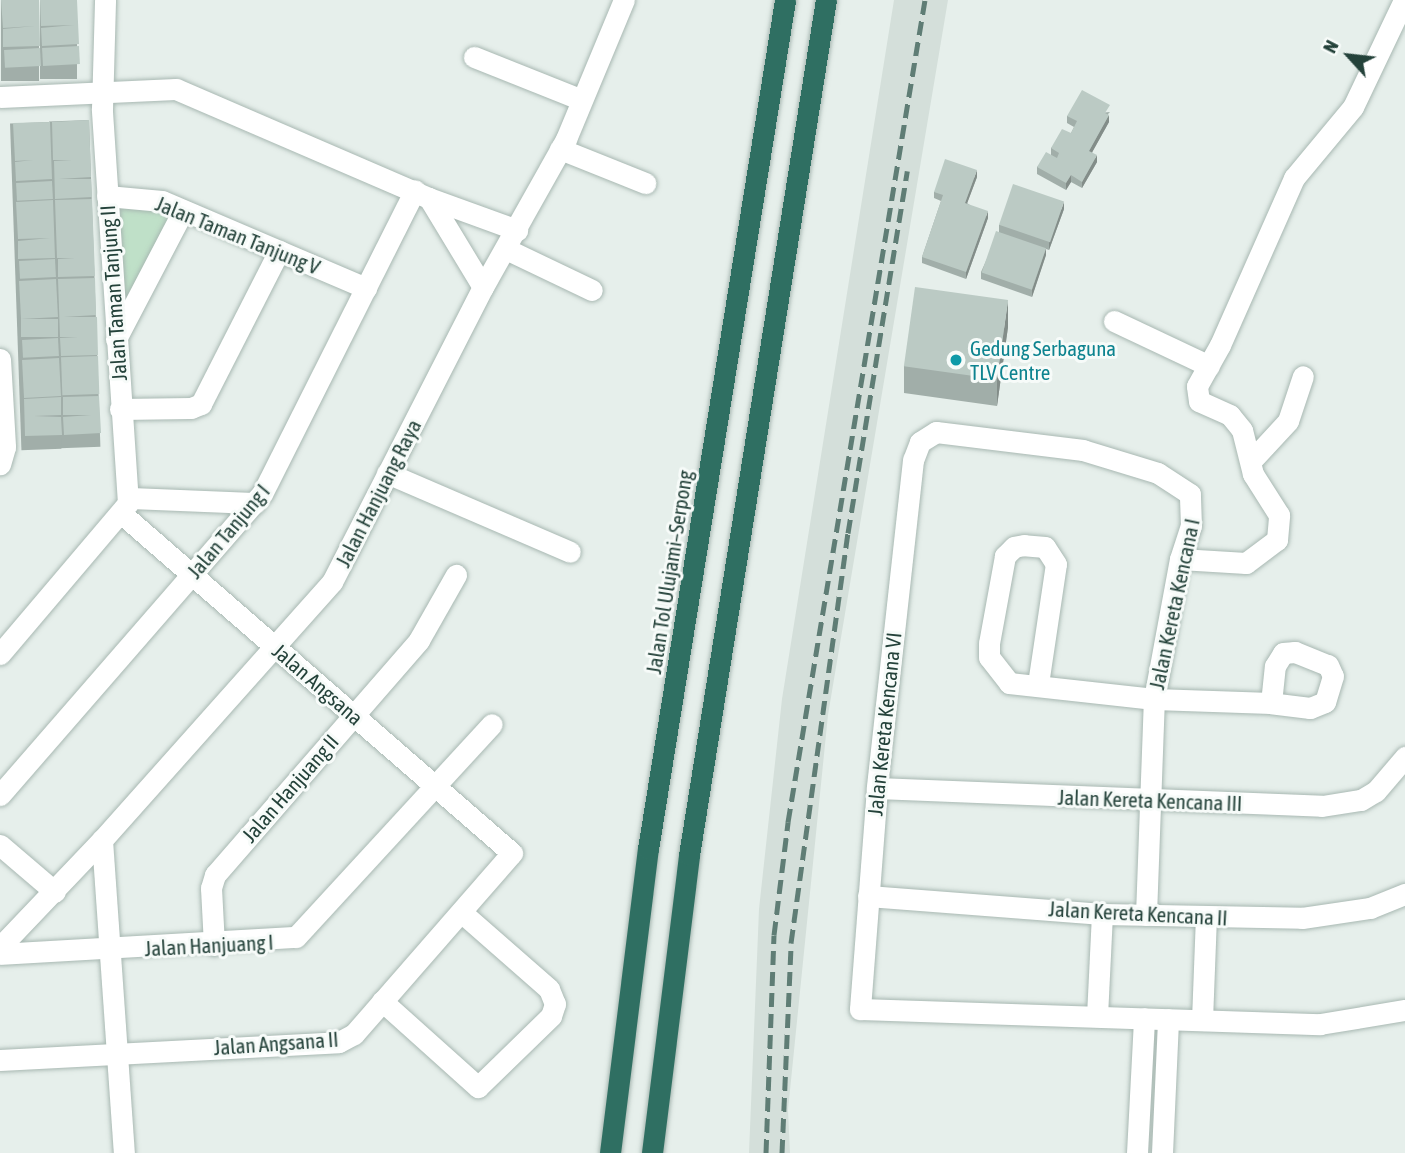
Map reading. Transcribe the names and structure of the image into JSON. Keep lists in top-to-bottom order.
{
  "streets": {
    "highway": ["Jalan Tol Ulujami–Serpong"],
    "street": [
      "Jalan Taman Tanjung V",
      "Jalan Taman Tanjung II",
      "Jalan Hanjuang Raya",
      "Jalan Tanjung I",
      "Jalan Kereta Kencana I",
      "Jalan Angsana",
      "Jalan Kereta Kencana VI",
      "Jalan Hanjuang II",
      "Jalan Kereta Kencana III",
      "Jalan Kereta Kencana II",
      "Jalan Hanjuang I",
      "Jalan Angsana II"
    ]
  },
  "crossings": [
    ["Jalan Taman Tanjung V", "Jalan Taman Tanjung II"],
    ["Jalan Taman Tanjung V", "Jalan Tanjung I"],
    ["Jalan Taman Tanjung II", "Jalan Angsana"],
    ["Jalan Hanjuang Raya", "Jalan Angsana"],
    ["Jalan Tanjung I", "Jalan Angsana"],
    ["Jalan Kereta Kencana I", "Jalan Kereta Kencana VI"],
    ["Jalan Kereta Kencana I", "Jalan Kereta Kencana III"],
    ["Jalan Kereta Kencana I", "Jalan Kereta Kencana II"],
    ["Jalan Angsana", "Jalan Hanjuang II"],
    ["Jalan Angsana", "Jalan Hanjuang I"],
    ["Jalan Angsana", "Jalan Angsana II"],
    ["Jalan Kereta Kencana VI", "Jalan Kereta Kencana III"],
    ["Jalan Kereta Kencana VI", "Jalan Kereta Kencana II"],
    ["Jalan Hanjuang II", "Jalan Hanjuang I"]
  ],
  "places": ["Gedung Serbaguna TLV Centre"],
  "north": "top left"
}
